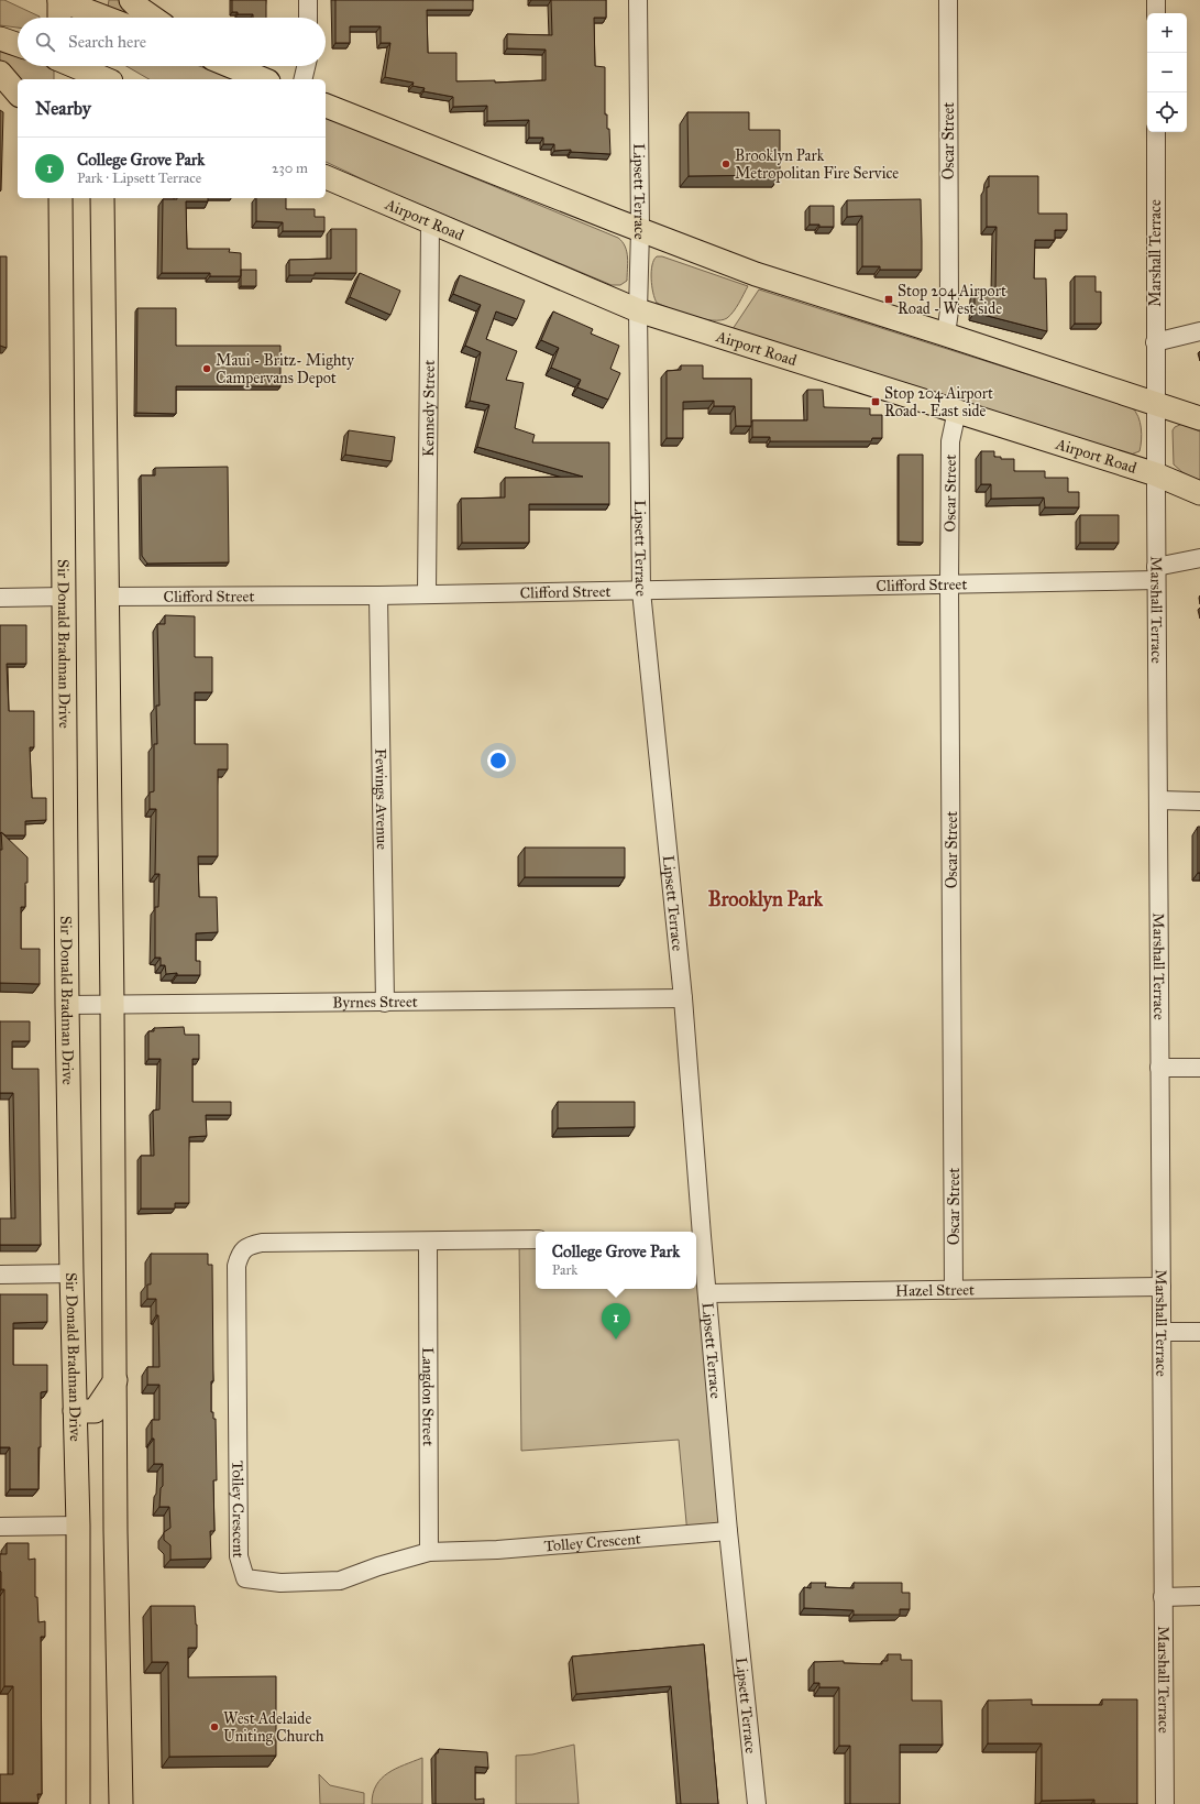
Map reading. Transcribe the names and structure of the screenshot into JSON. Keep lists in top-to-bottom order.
{
  "streets": {
    "main road": ["Airport Road", "Sir Donald Bradman Drive"],
    "street": [
      "Oscar Street",
      "Lipsett Terrace",
      "Marshall Terrace",
      "Kennedy Street",
      "Clifford Street",
      "Fewings Avenue",
      "Byrnes Street",
      "Hazel Street",
      "Langdon Street",
      "Tolley Crescent"
    ]
  },
  "crossings": [
    ["Oscar Street", "Airport Road"],
    ["Oscar Street", "Clifford Street"],
    ["Oscar Street", "Hazel Street"],
    ["Lipsett Terrace", "Airport Road"],
    ["Lipsett Terrace", "Clifford Street"],
    ["Lipsett Terrace", "Byrnes Street"],
    ["Lipsett Terrace", "Hazel Street"],
    ["Lipsett Terrace", "Tolley Crescent"],
    ["Airport Road", "Marshall Terrace"],
    ["Airport Road", "Kennedy Street"],
    ["Marshall Terrace", "Clifford Street"],
    ["Marshall Terrace", "Hazel Street"],
    ["Kennedy Street", "Clifford Street"],
    ["Clifford Street", "Fewings Avenue"],
    ["Sir Donald Bradman Drive", "Byrnes Street"],
    ["Fewings Avenue", "Byrnes Street"],
    ["Langdon Street", "Tolley Crescent"]
  ],
  "districts": ["Brooklyn Park"],
  "places": {
    "other": ["Brooklyn Park Metropolitan Fire Service", "Maui - Britz- Mighty Campervans Depot", "West Adelaide Uniting Church"],
    "transit": ["Stop 204 Airport Road - West side", "Stop 204 Airport Road - East side"]
  },
  "page": {
    "map_buttons": ["+", "−"],
    "search": "Search here",
    "heading": "Nearby",
    "list": [
      {
        "mark": "1",
        "name": "College Grove Park",
        "note": "Park · Lipsett Terrace",
        "value": "230 m"
      }
    ],
    "popup": ["College Grove Park", "Park"],
    "pins": "1"
  }
}
